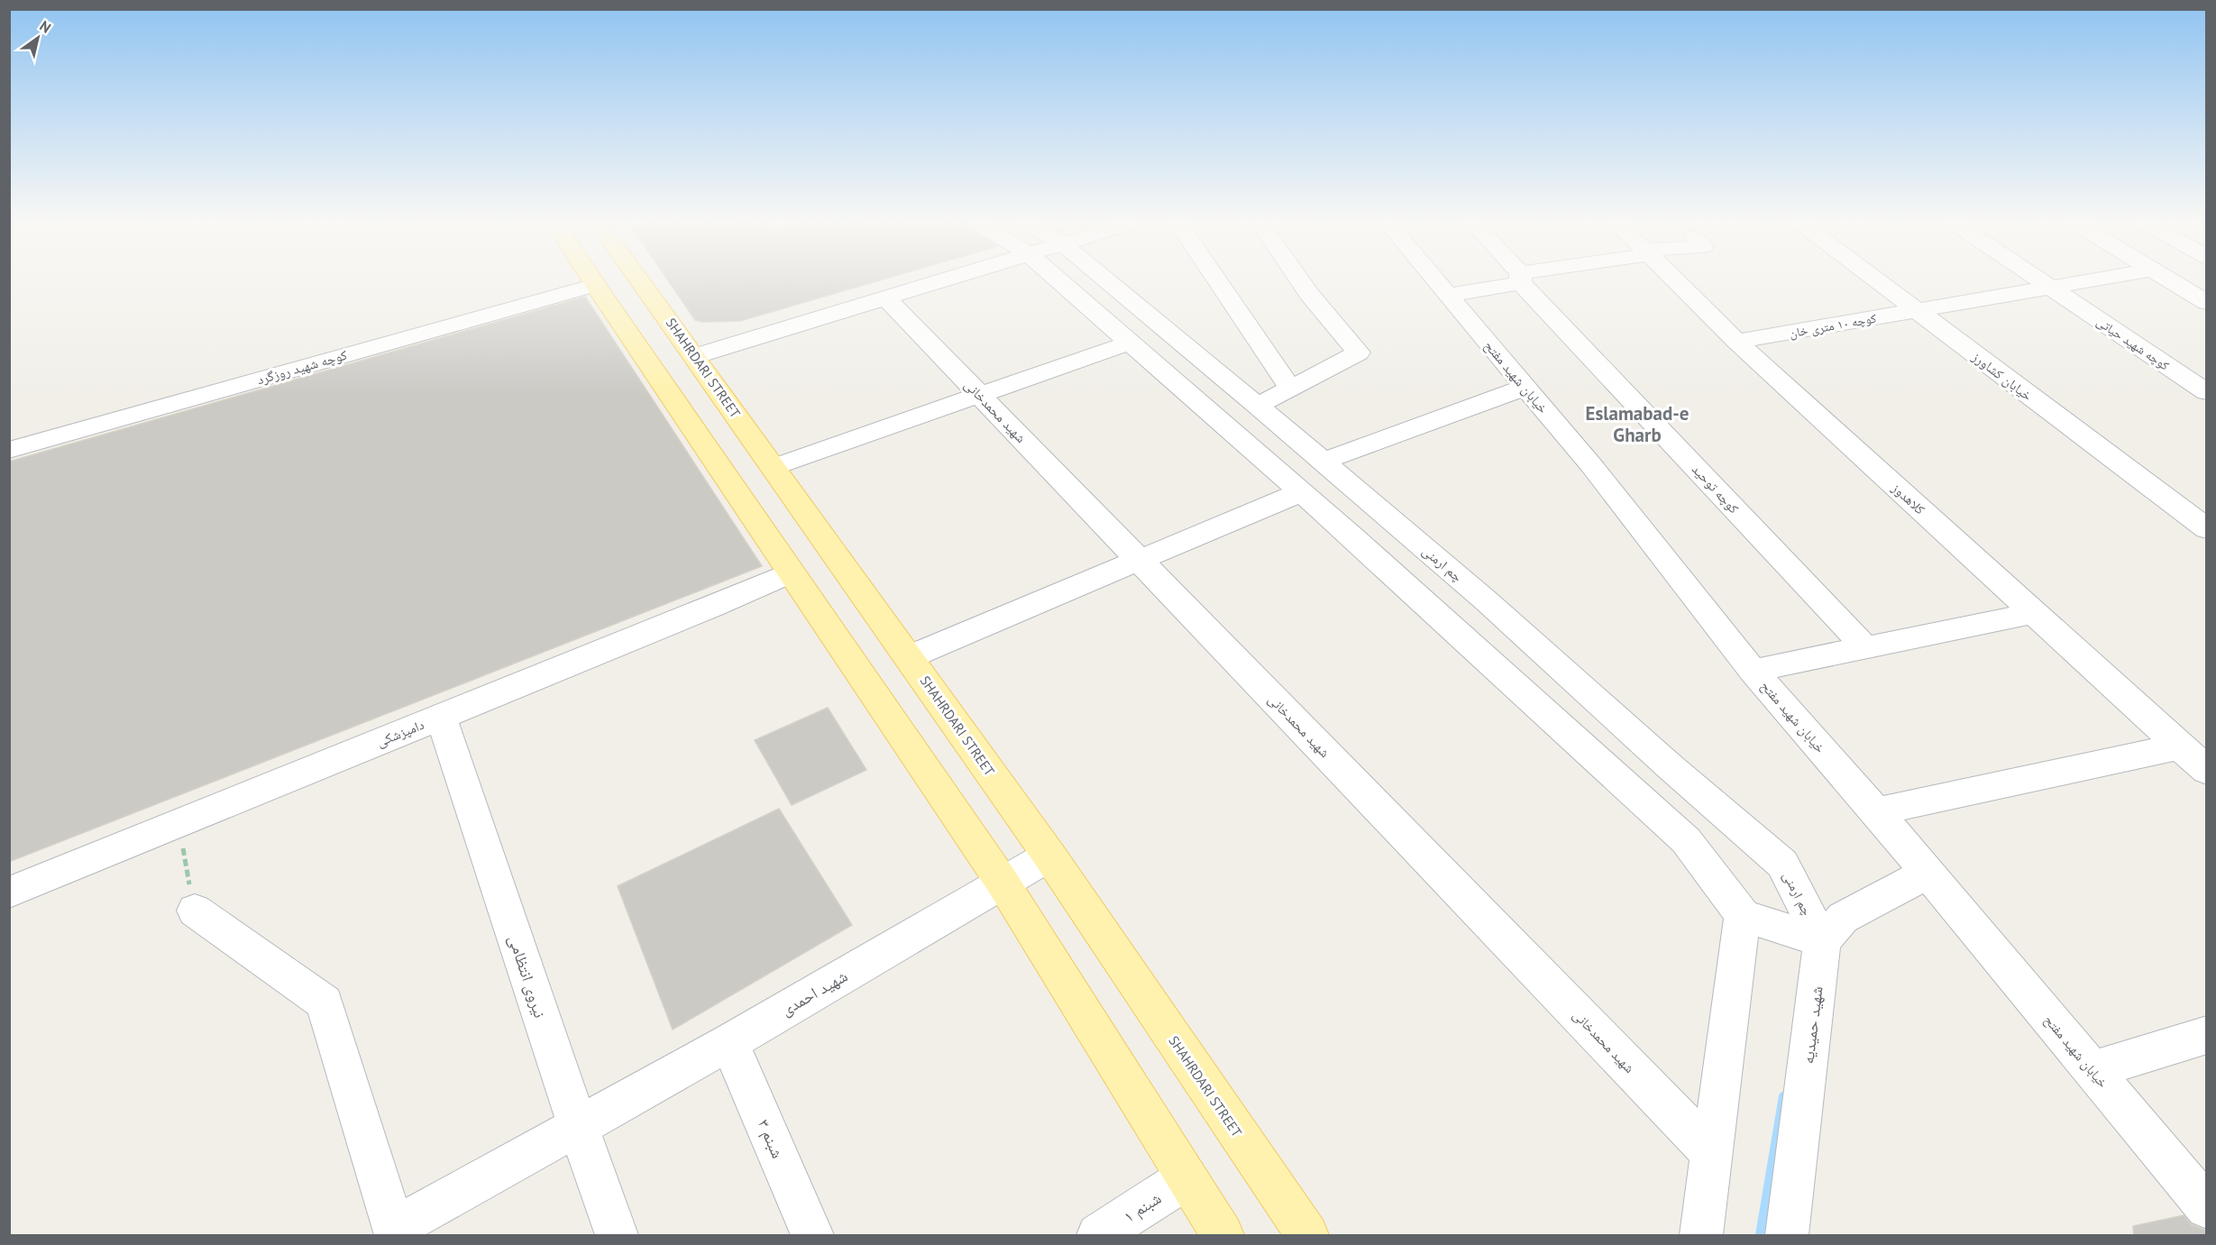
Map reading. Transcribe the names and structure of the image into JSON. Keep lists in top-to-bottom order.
{
  "streets": {
    "main road": ["SHAHRDARI STREET"],
    "street": [
      "کوچه ۱۰ متری خان",
      "کوچه شهید حیاتی",
      "کوچه شهید روزگرد",
      "خیابان کشاورز",
      "خیابان شهید مفتح",
      "شهید محمدخانی",
      "کوچه توحید",
      "کلاهدوز",
      "چم ارمنی",
      "دامپزشکی",
      "نیروی انتظامی",
      "شهید احمدی",
      "شهید حمیدیه",
      "شبنم ۳",
      "شبنم ۱"
    ]
  },
  "crossings": [
    ["کوچه ۱۰ متری خان", "کوچه شهید حیاتی"],
    ["کوچه ۱۰ متری خان", "خیابان کشاورز"],
    ["کوچه ۱۰ متری خان", "کلاهدوز"],
    ["SHAHRDARI STREET", "شهید احمدی"],
    ["چم ارمنی", "شهید حمیدیه"],
    ["دامپزشکی", "نیروی انتظامی"],
    ["نیروی انتظامی", "شهید احمدی"],
    ["شهید احمدی", "شبنم ۳"]
  ],
  "districts": ["Eslamabad-e Gharb"],
  "north": "top right"
}
